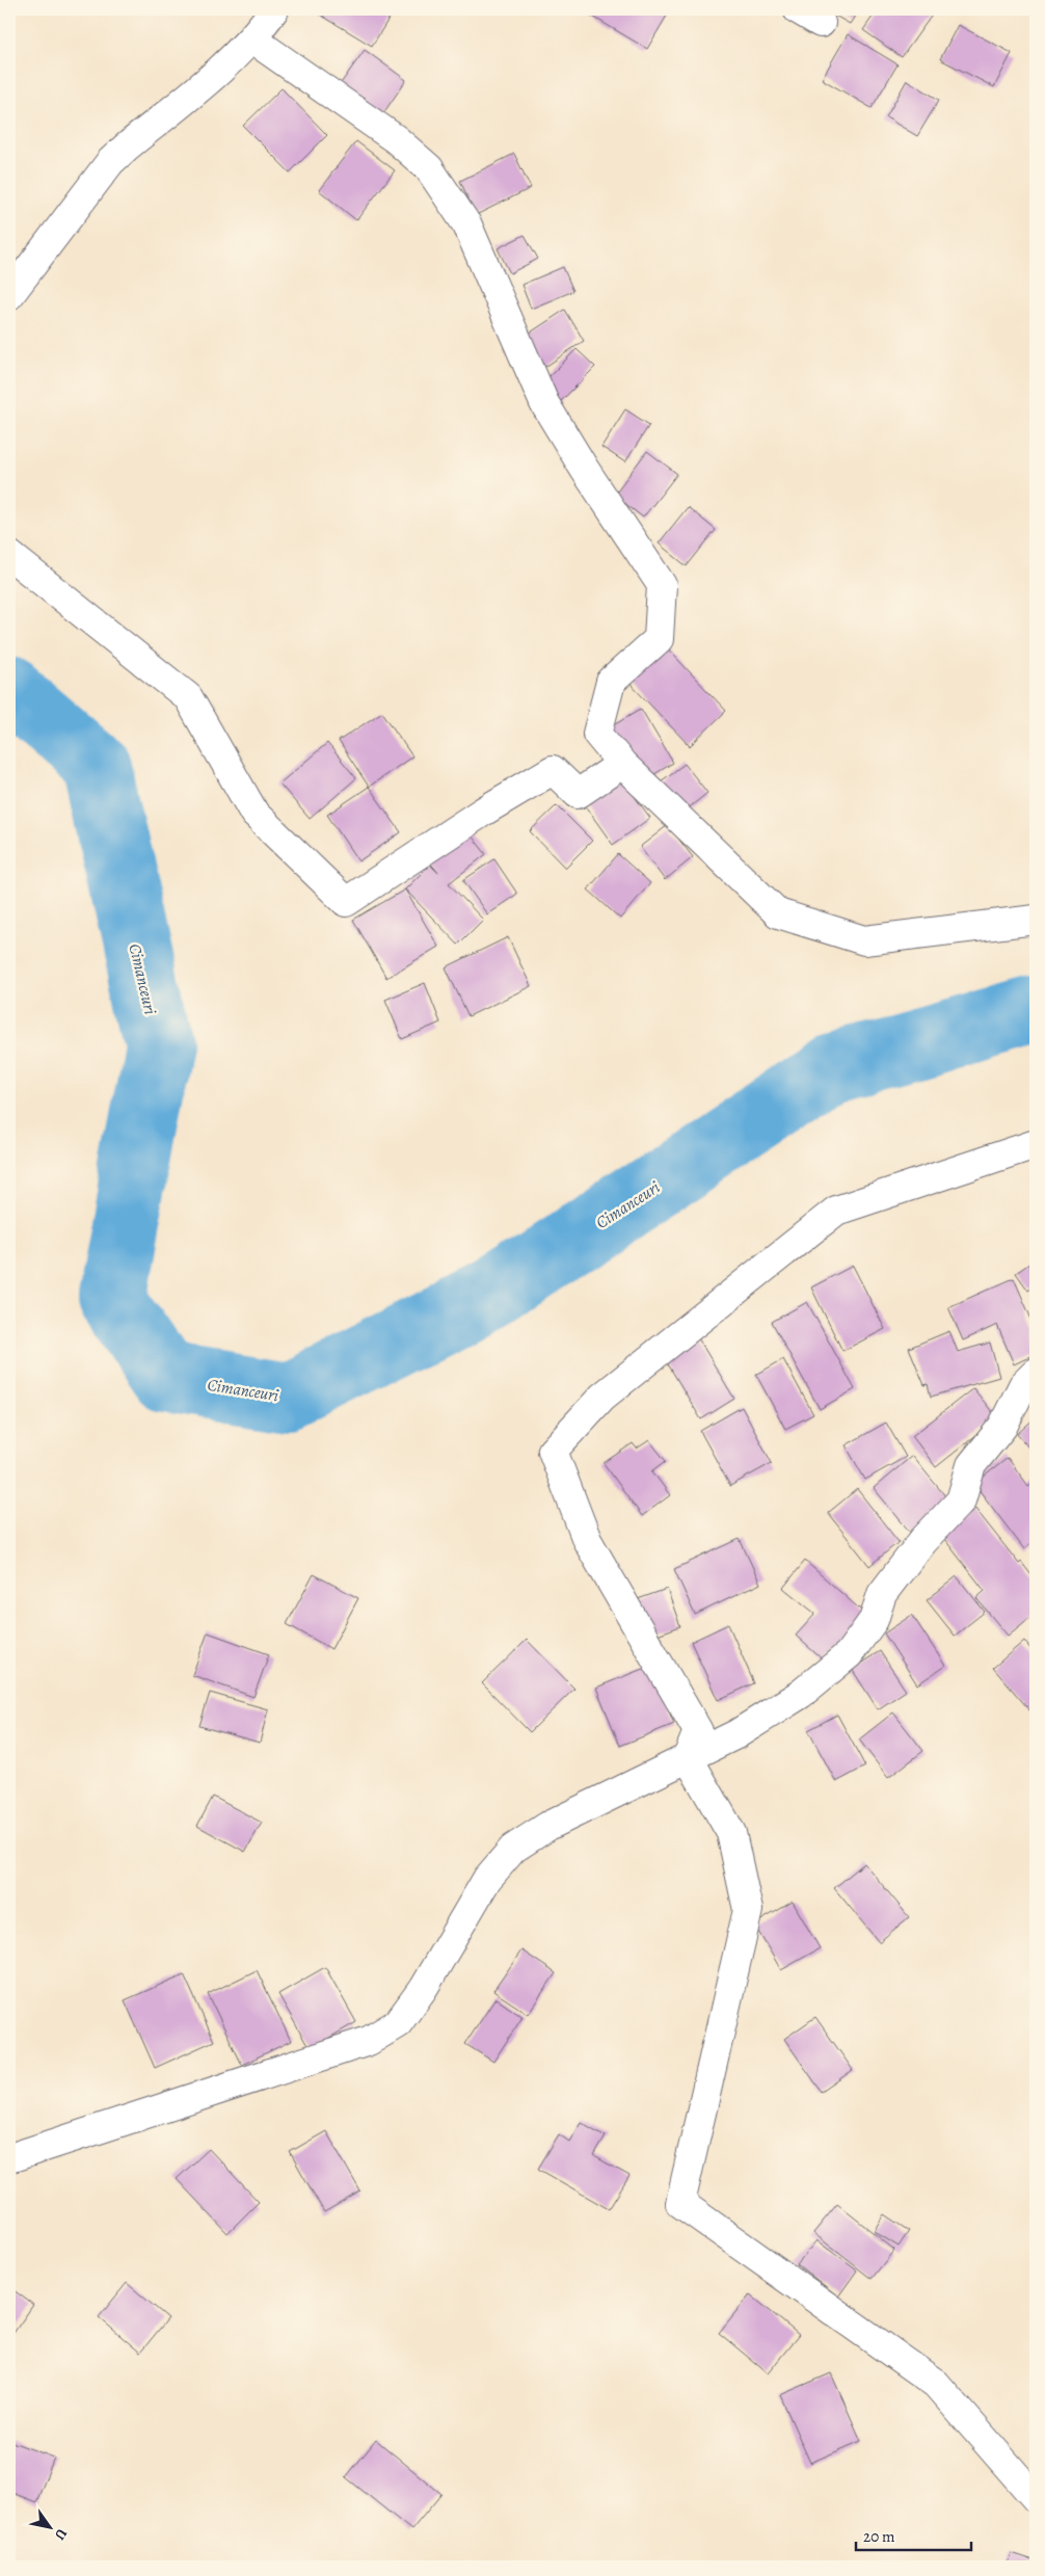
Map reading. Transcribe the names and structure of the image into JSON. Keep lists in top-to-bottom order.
{
  "water": ["Cimanceuri"],
  "scale_bar": "20 m",
  "north": "bottom right"
}
